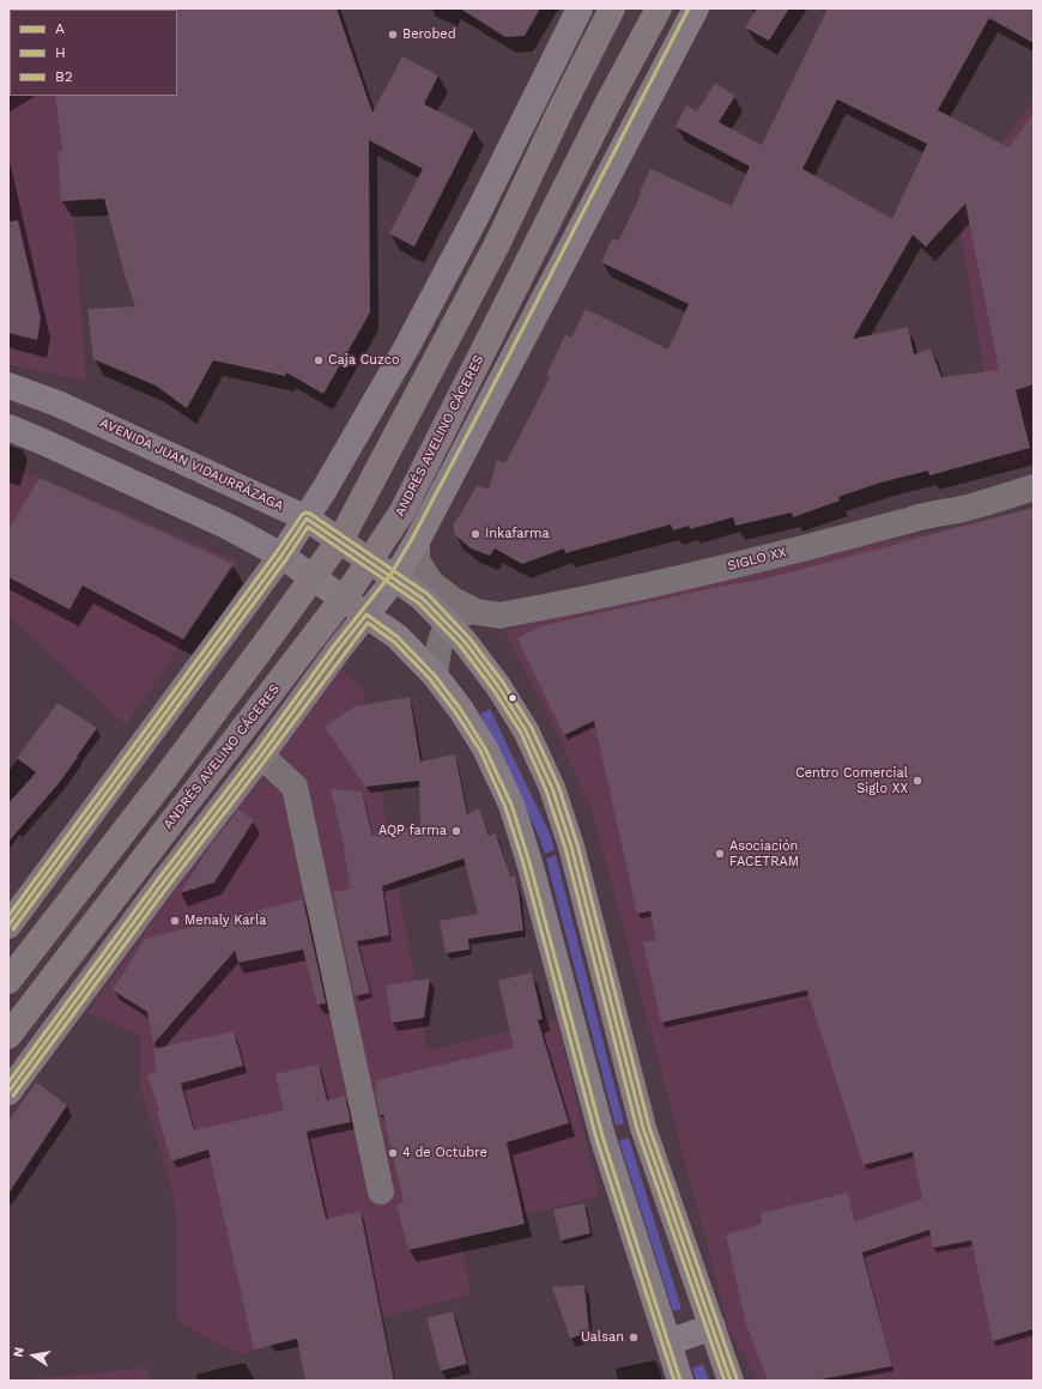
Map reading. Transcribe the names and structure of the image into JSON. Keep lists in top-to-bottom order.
{
  "streets": {
    "highway": ["ANDRÉS AVELINO CÁCERES"],
    "main road": ["AVENIDA JUAN VIDAURRÁZAGA"],
    "street": ["SIGLO XX"]
  },
  "crossings": [
    ["ANDRÉS AVELINO CÁCERES", "AVENIDA JUAN VIDAURRÁZAGA"],
    ["ANDRÉS AVELINO CÁCERES", "SIGLO XX"],
    ["AVENIDA JUAN VIDAURRÁZAGA", "SIGLO XX"]
  ],
  "places": [
    "Berobed",
    "Caja Cuzco",
    "Inkafarma",
    "Centro Comercial Siglo XX",
    "AQP farma",
    "Asociación FACETRAM",
    "Menaly Karla",
    "4 de Octubre",
    "Ualsan"
  ],
  "lines": ["transit line B2", "transit line A", "transit line H"],
  "legend": ["A", "H", "B2"],
  "north": "left"
}
